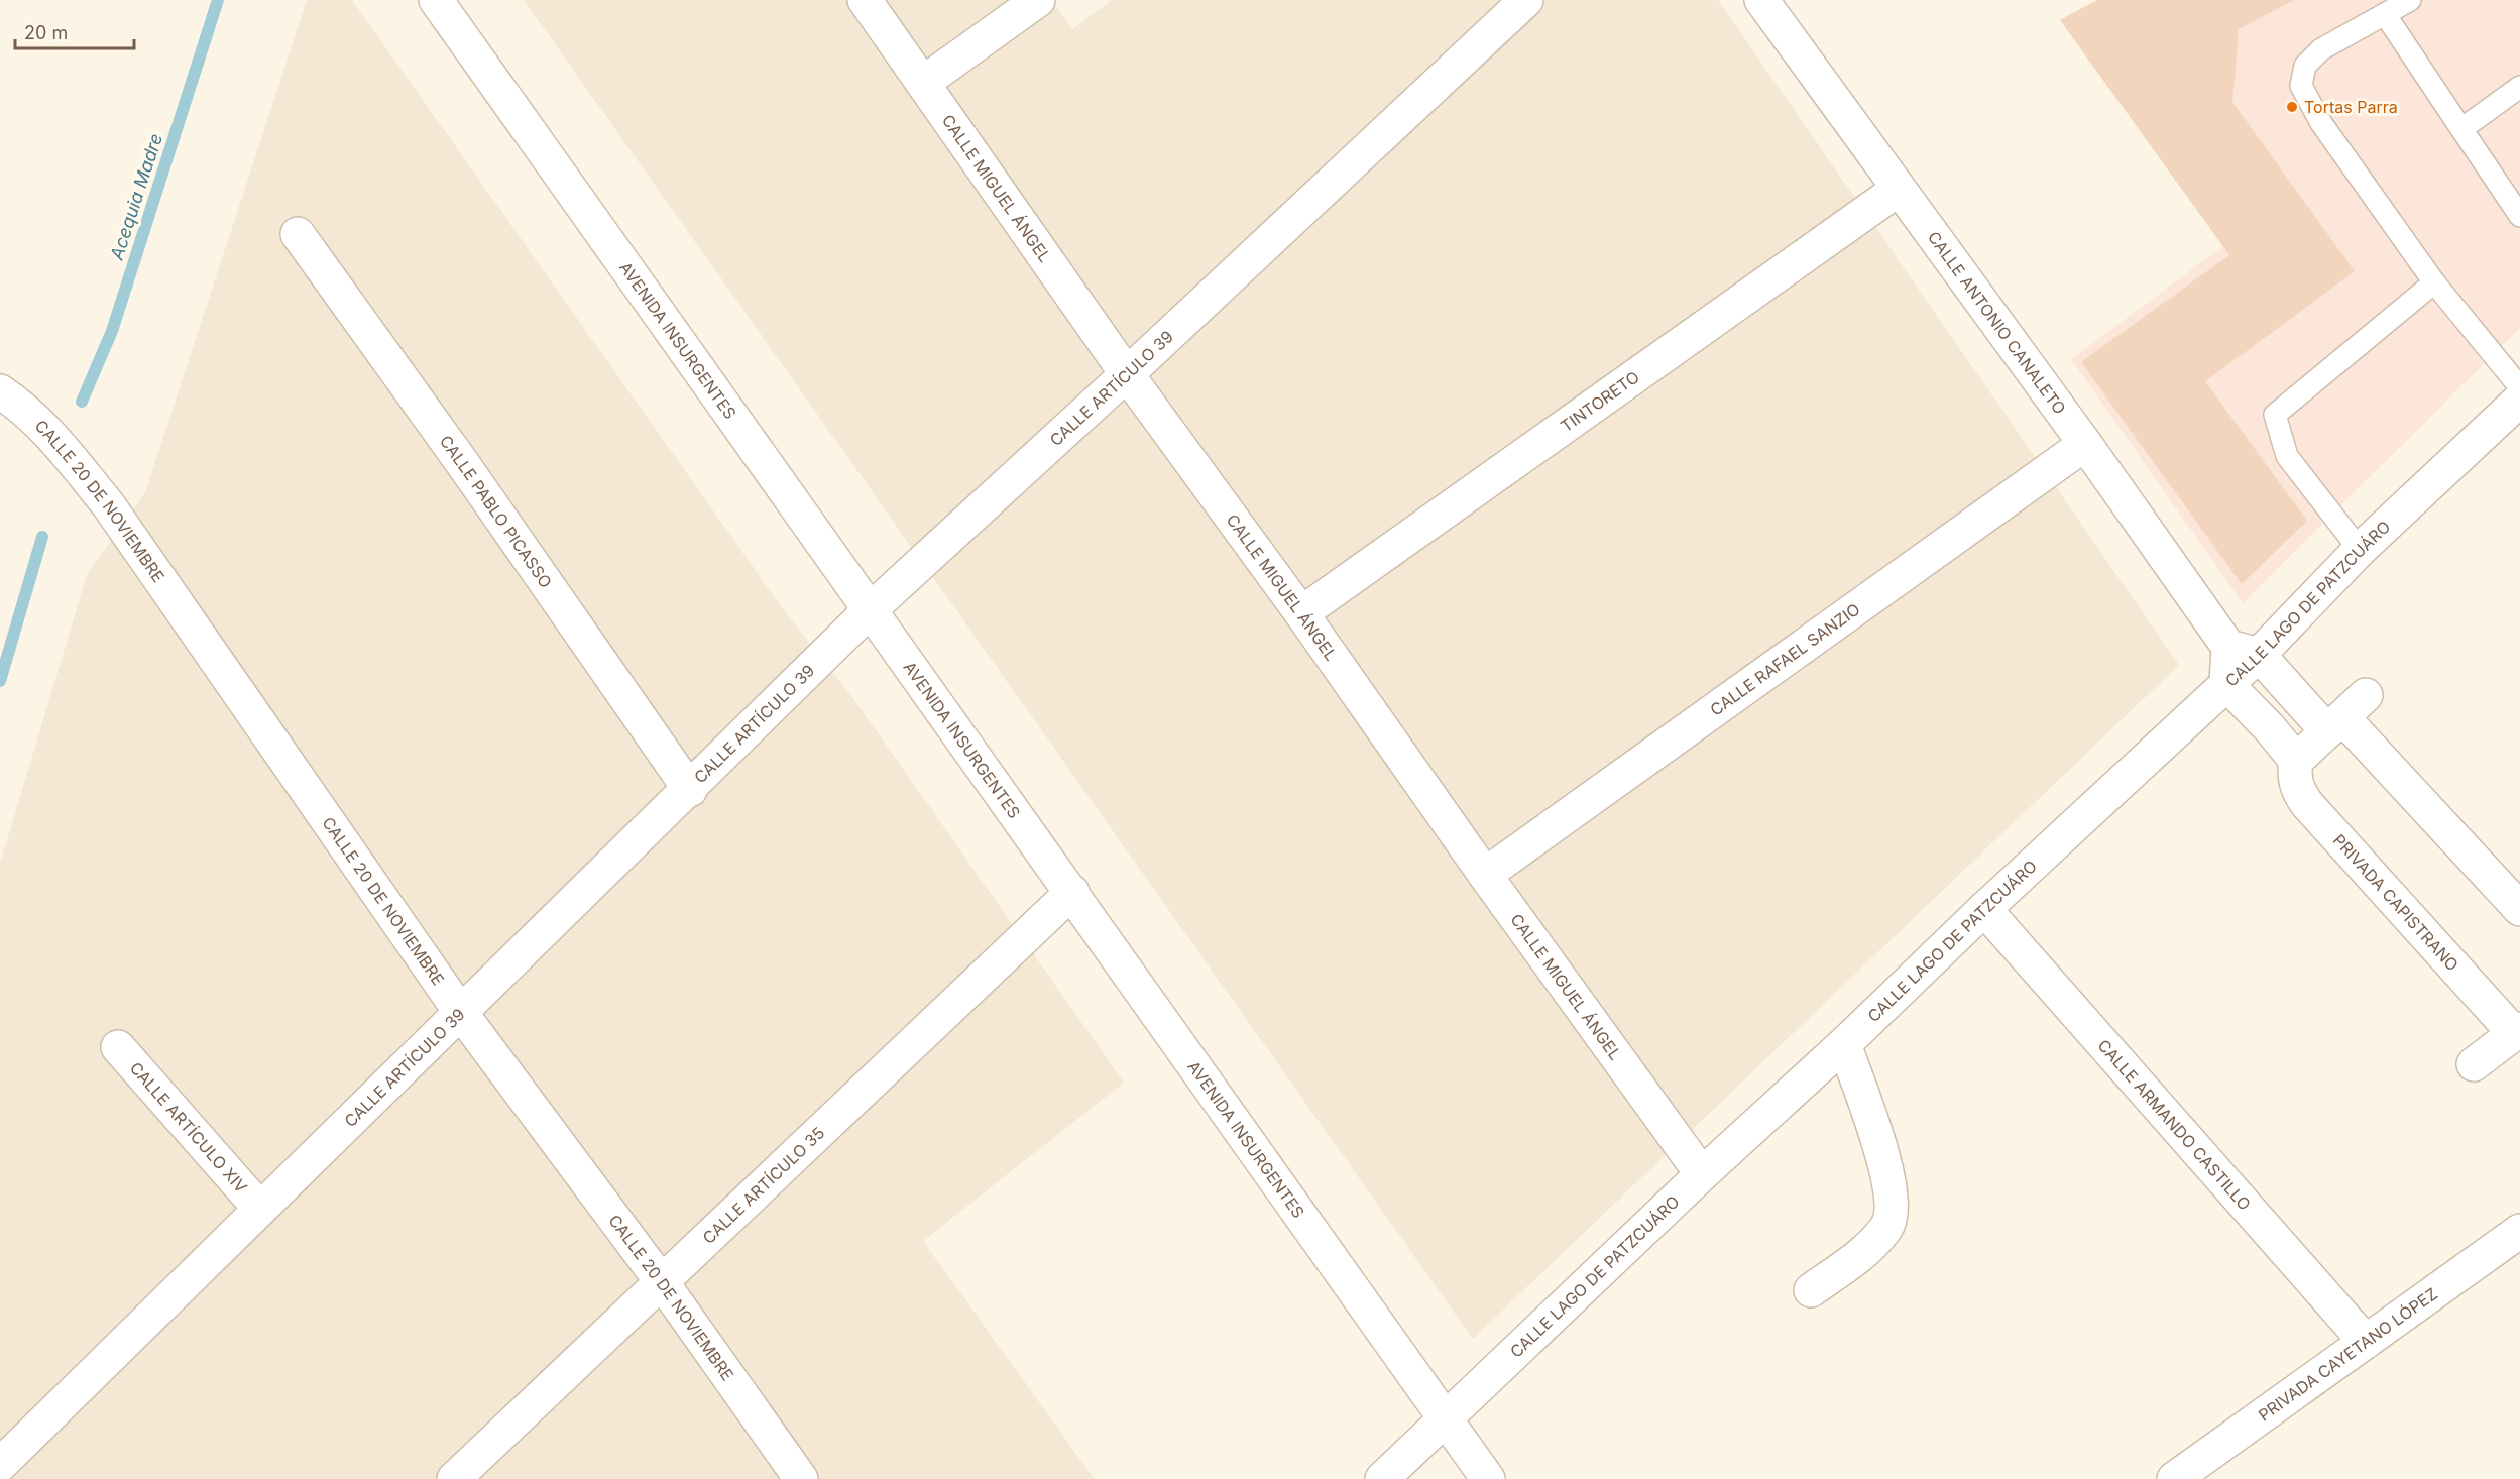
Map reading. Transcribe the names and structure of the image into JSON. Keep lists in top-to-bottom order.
{
  "streets": {
    "street": [
      "CALLE MIGUEL ÁNGEL",
      "CALLE ANTONIO CANALETO",
      "AVENIDA INSURGENTES",
      "CALLE ARTÍCULO 39",
      "TINTORETO",
      "CALLE 20 DE NOVIEMBRE",
      "CALLE PABLO PICASSO",
      "CALLE LAGO DE PATZCUÁRO",
      "CALLE RAFAEL SANZIO",
      "PRIVADA CAPISTRANO",
      "CALLE ARMANDO CASTILLO",
      "CALLE ARTÍCULO XIV",
      "CALLE ARTÍCULO 35",
      "PRIVADA CAYETANO LÓPEZ"
    ]
  },
  "crossings": [
    ["CALLE MIGUEL ÁNGEL", "CALLE ARTÍCULO 39"],
    ["CALLE MIGUEL ÁNGEL", "TINTORETO"],
    ["CALLE MIGUEL ÁNGEL", "CALLE LAGO DE PATZCUÁRO"],
    ["CALLE MIGUEL ÁNGEL", "CALLE RAFAEL SANZIO"],
    ["CALLE ANTONIO CANALETO", "TINTORETO"],
    ["CALLE ANTONIO CANALETO", "CALLE LAGO DE PATZCUÁRO"],
    ["CALLE ANTONIO CANALETO", "CALLE RAFAEL SANZIO"],
    ["AVENIDA INSURGENTES", "CALLE ARTÍCULO 39"],
    ["AVENIDA INSURGENTES", "CALLE LAGO DE PATZCUÁRO"],
    ["AVENIDA INSURGENTES", "CALLE ARTÍCULO 35"],
    ["CALLE ARTÍCULO 39", "CALLE 20 DE NOVIEMBRE"],
    ["CALLE ARTÍCULO 39", "CALLE PABLO PICASSO"],
    ["CALLE ARTÍCULO 39", "CALLE ARTÍCULO XIV"],
    ["CALLE 20 DE NOVIEMBRE", "CALLE ARTÍCULO 35"],
    ["CALLE LAGO DE PATZCUÁRO", "CALLE ARMANDO CASTILLO"],
    ["CALLE ARMANDO CASTILLO", "PRIVADA CAYETANO LÓPEZ"]
  ],
  "water": ["Acequia Madre"],
  "places": ["Tortas Parra"],
  "scale_bar": "20 m"
}
